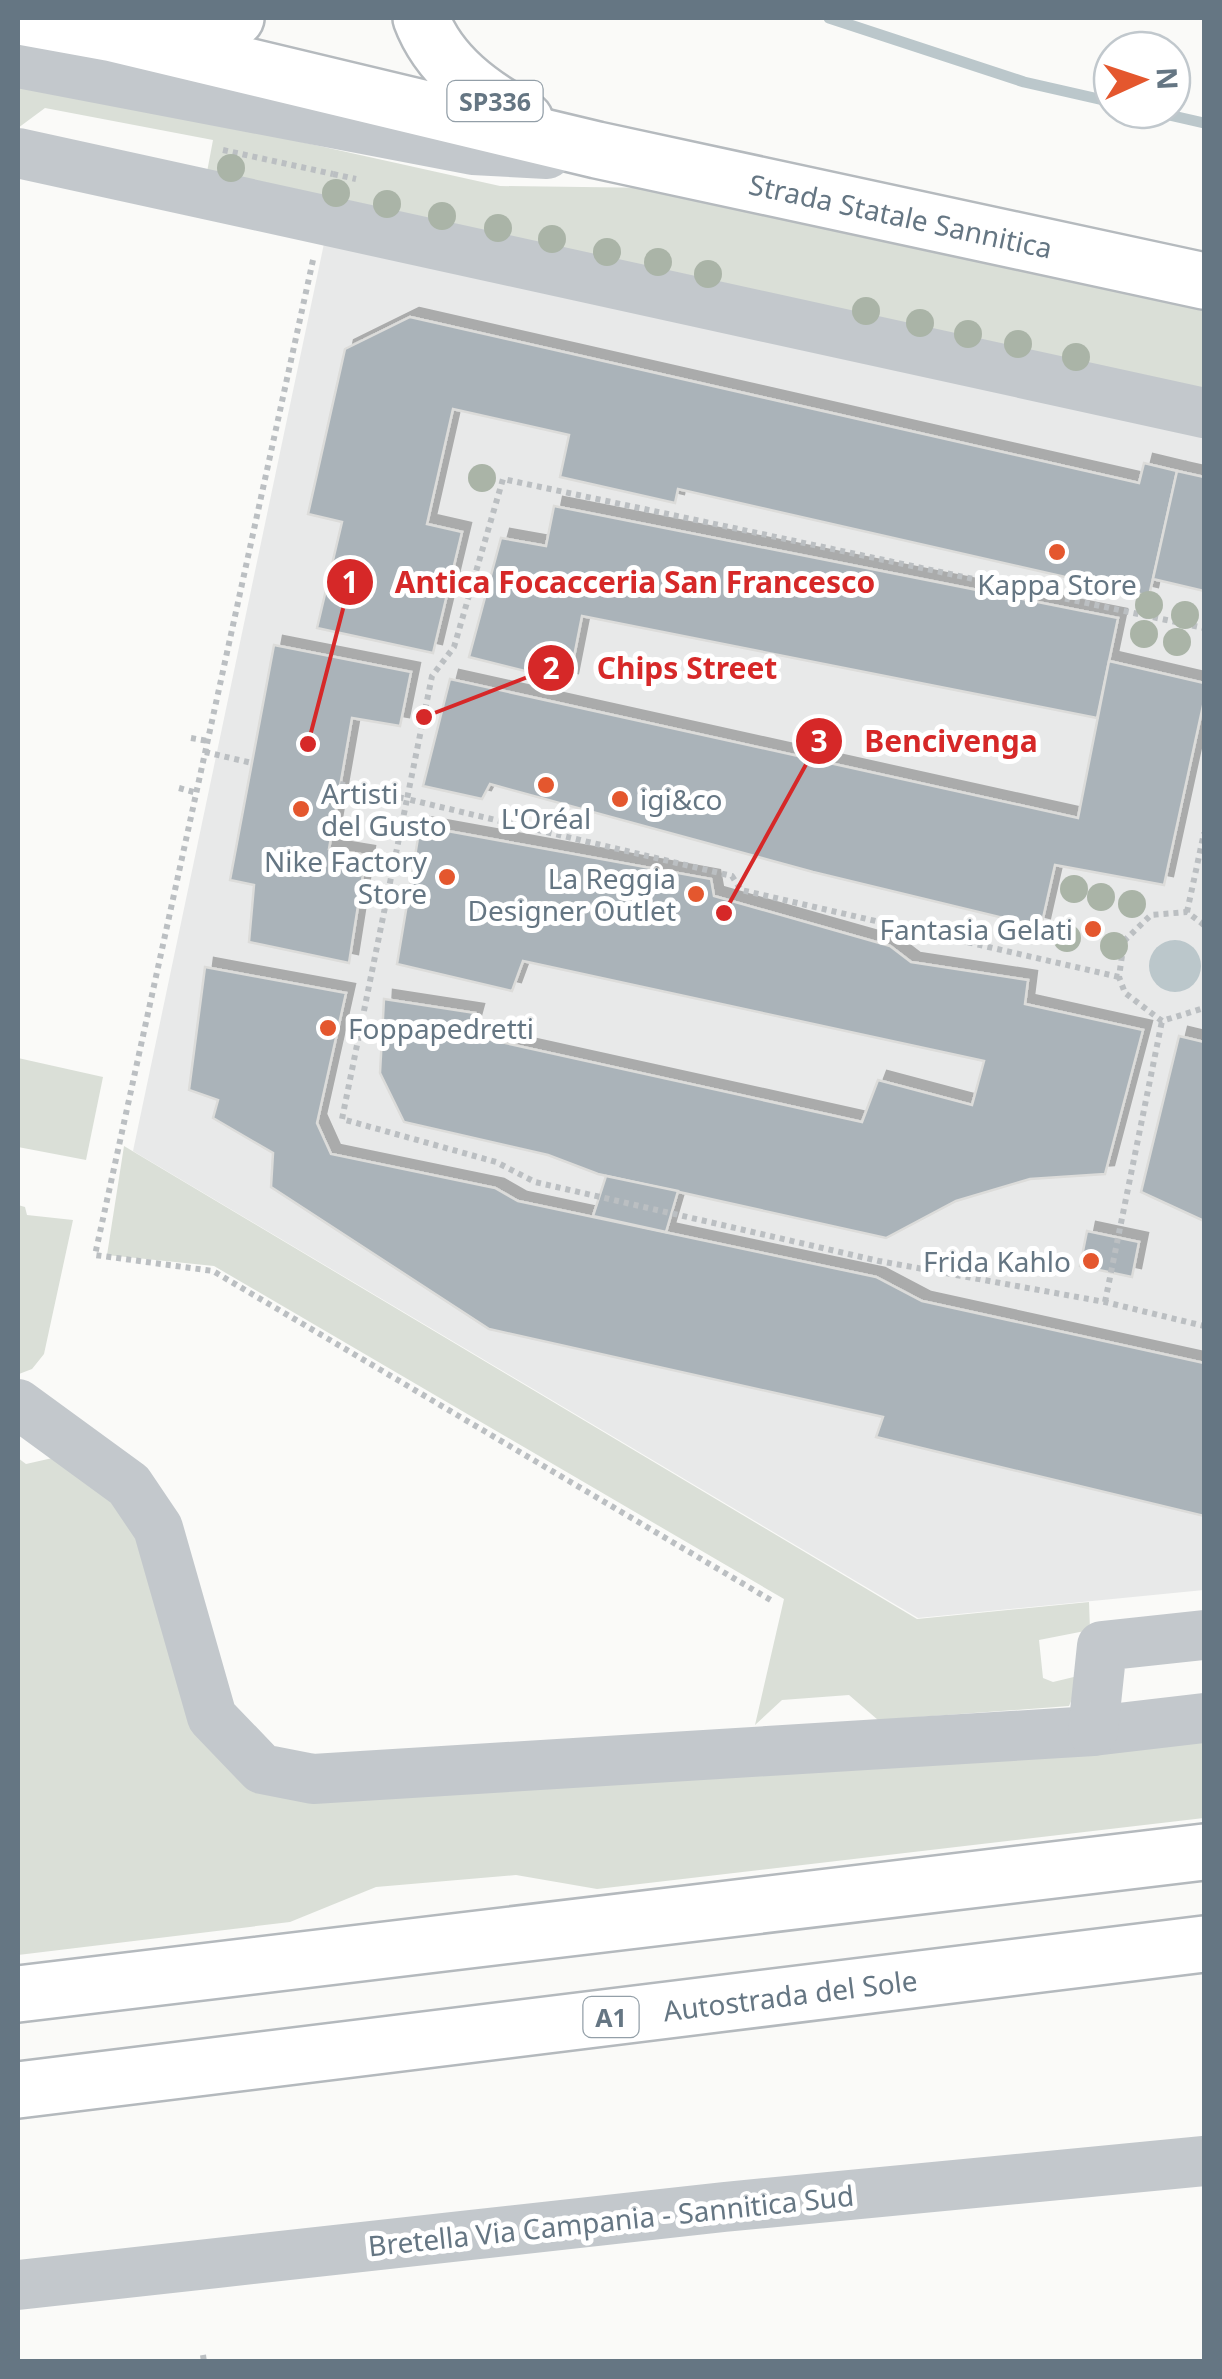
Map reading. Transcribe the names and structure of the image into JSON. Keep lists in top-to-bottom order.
{
  "streets": {
    "main road": [
      "SP336",
      "Strada Statale Sannitica",
      "Autostrada del Sole",
      "A1"
    ],
    "street": ["Bretella Via Campania - Sannitica Sud"]
  },
  "places": [
    "Kappa Store",
    "Chips Street",
    "Antica Focacceria San Francesco",
    "L'Oréal",
    "igi&co",
    "Artisti del Gusto",
    "Nike Factory Store",
    "La Reggia Designer Outlet",
    "Bencivenga",
    "Fantasia Gelati",
    "Foppapedretti",
    "Frida Kahlo"
  ],
  "north": "right"
}
